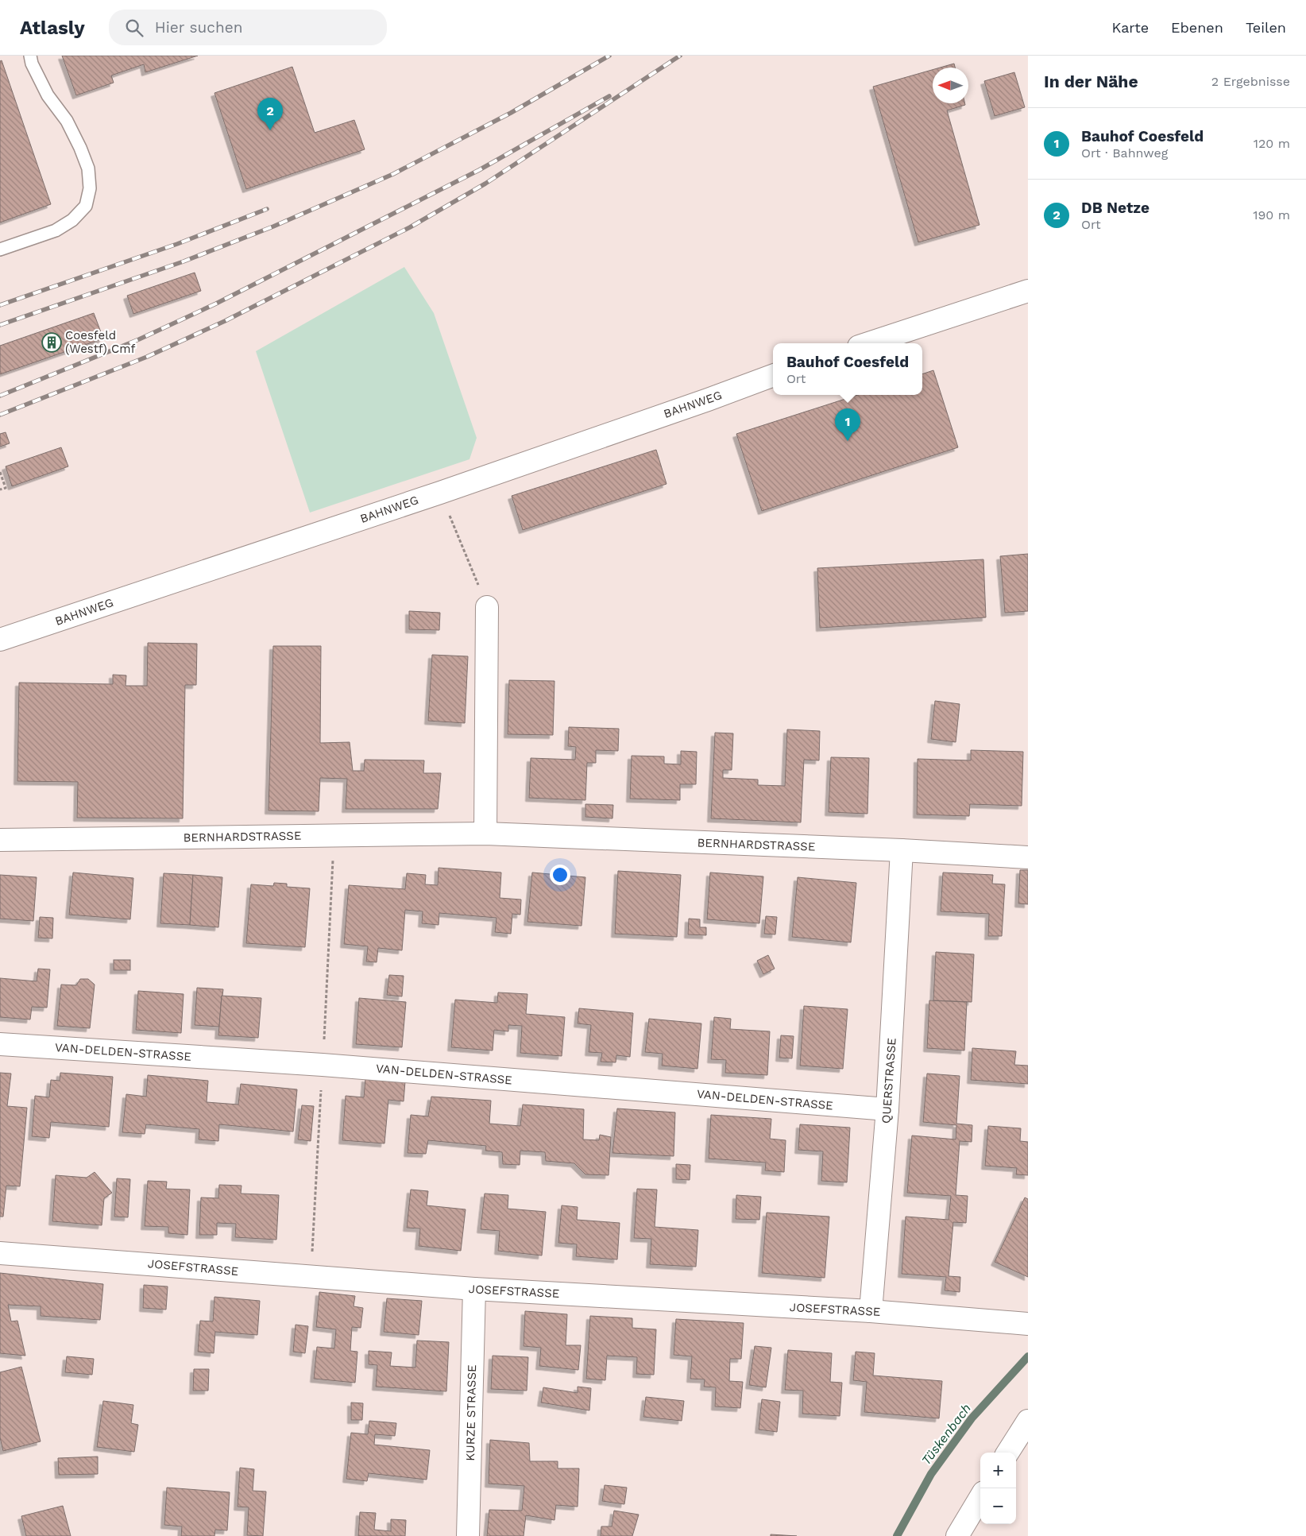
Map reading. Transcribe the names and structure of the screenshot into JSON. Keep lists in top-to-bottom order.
{
  "streets": {
    "street": [
      "BAHNWEG",
      "BERNHARDSTRASSE",
      "VAN-DELDEN-STRASSE",
      "QUERSTRASSE",
      "JOSEFSTRASSE",
      "KURZE STRASSE"
    ]
  },
  "crossings": [
    ["BERNHARDSTRASSE", "QUERSTRASSE"],
    ["VAN-DELDEN-STRASSE", "QUERSTRASSE"],
    ["QUERSTRASSE", "JOSEFSTRASSE"],
    ["JOSEFSTRASSE", "KURZE STRASSE"]
  ],
  "water": ["Tüskenbach"],
  "places": {
    "building": ["Coesfeld (Westf) Cmf"]
  },
  "north": "left",
  "page": {
    "header": "Atlasly",
    "search": "Hier suchen",
    "nav": ["Karte", "Ebenen", "Teilen"],
    "heading": ["In der Nähe", "2 Ergebnisse"],
    "pins": ["2", "1"],
    "list": [
      {
        "mark": "1",
        "name": "Bauhof Coesfeld",
        "note": "Ort · Bahnweg",
        "value": "120 m"
      },
      {
        "mark": "2",
        "name": "DB Netze",
        "note": "Ort",
        "value": "190 m"
      }
    ],
    "popup": ["Bauhof Coesfeld", "Ort"],
    "map_buttons": ["+", "−"]
  }
}
